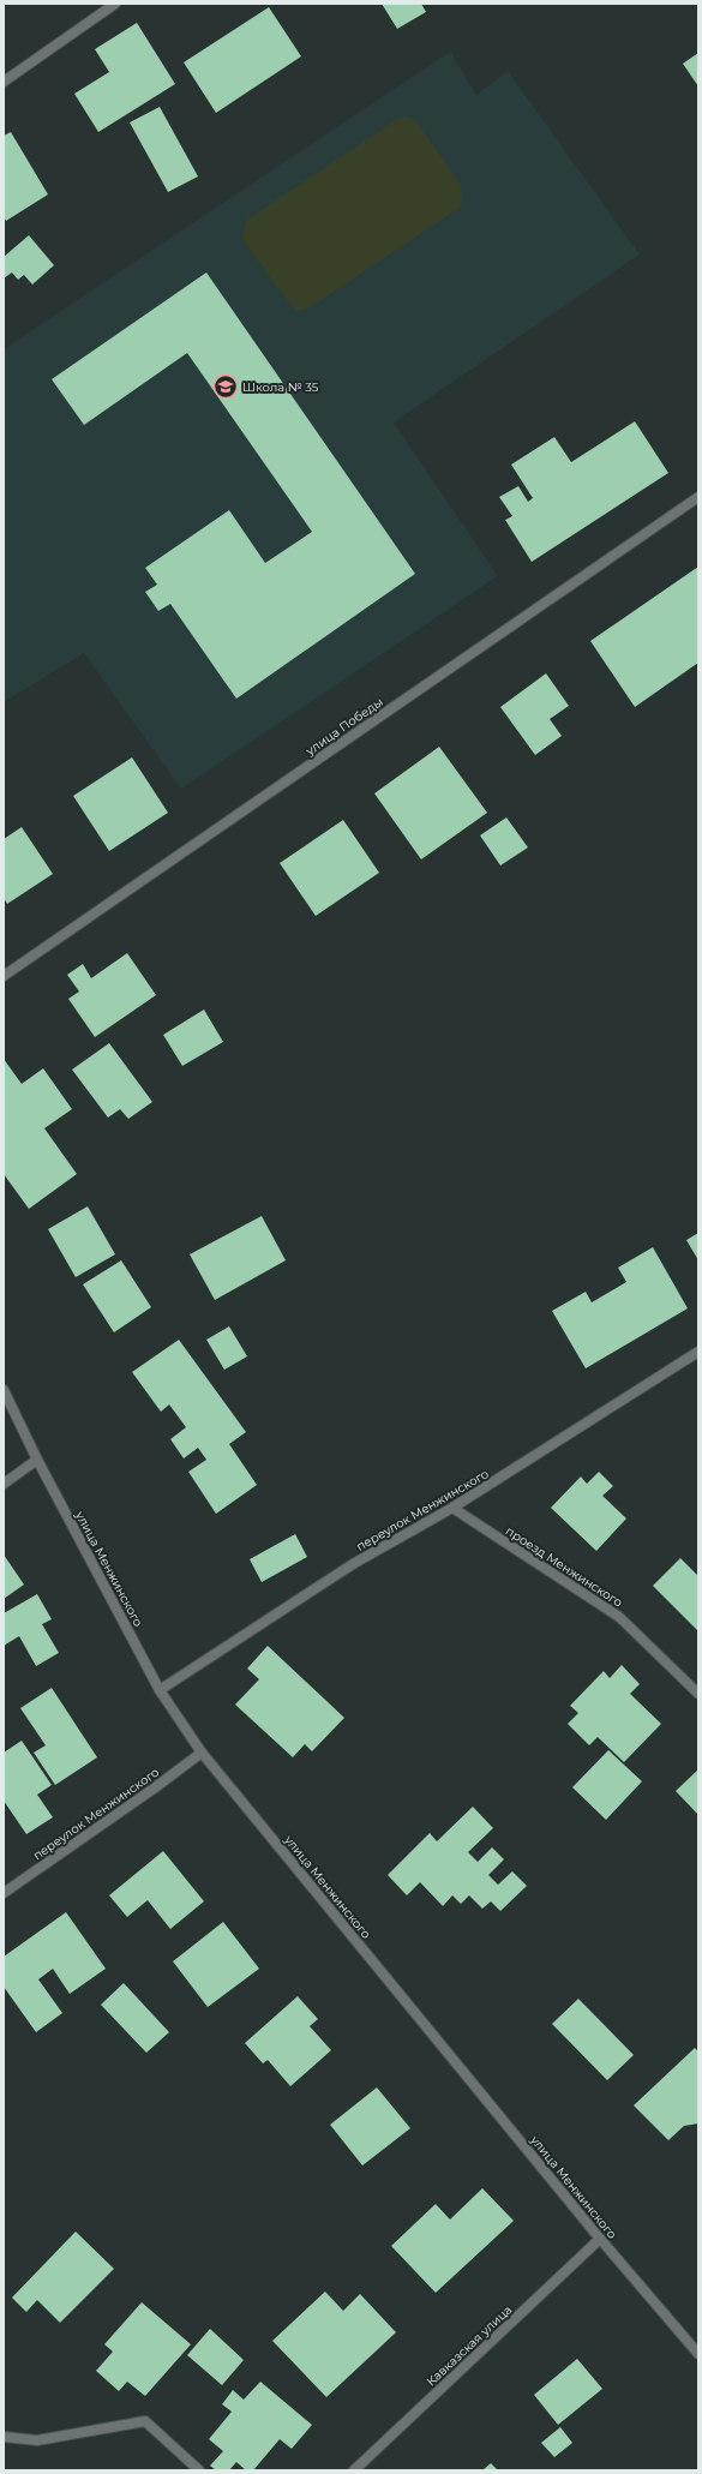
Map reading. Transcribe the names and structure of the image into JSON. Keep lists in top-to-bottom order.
{
  "streets": {
    "street": [
      "улица Победы",
      "переулок Менжинского",
      "проезд Менжинского",
      "улица Менжинского",
      "Кавказская улица"
    ]
  },
  "crossings": [
    ["переулок Менжинского", "проезд Менжинского"],
    ["переулок Менжинского", "улица Менжинского"],
    ["улица Менжинского", "Кавказская улица"]
  ],
  "places": {
    "school or university": ["Школа № 35"]
  }
}
